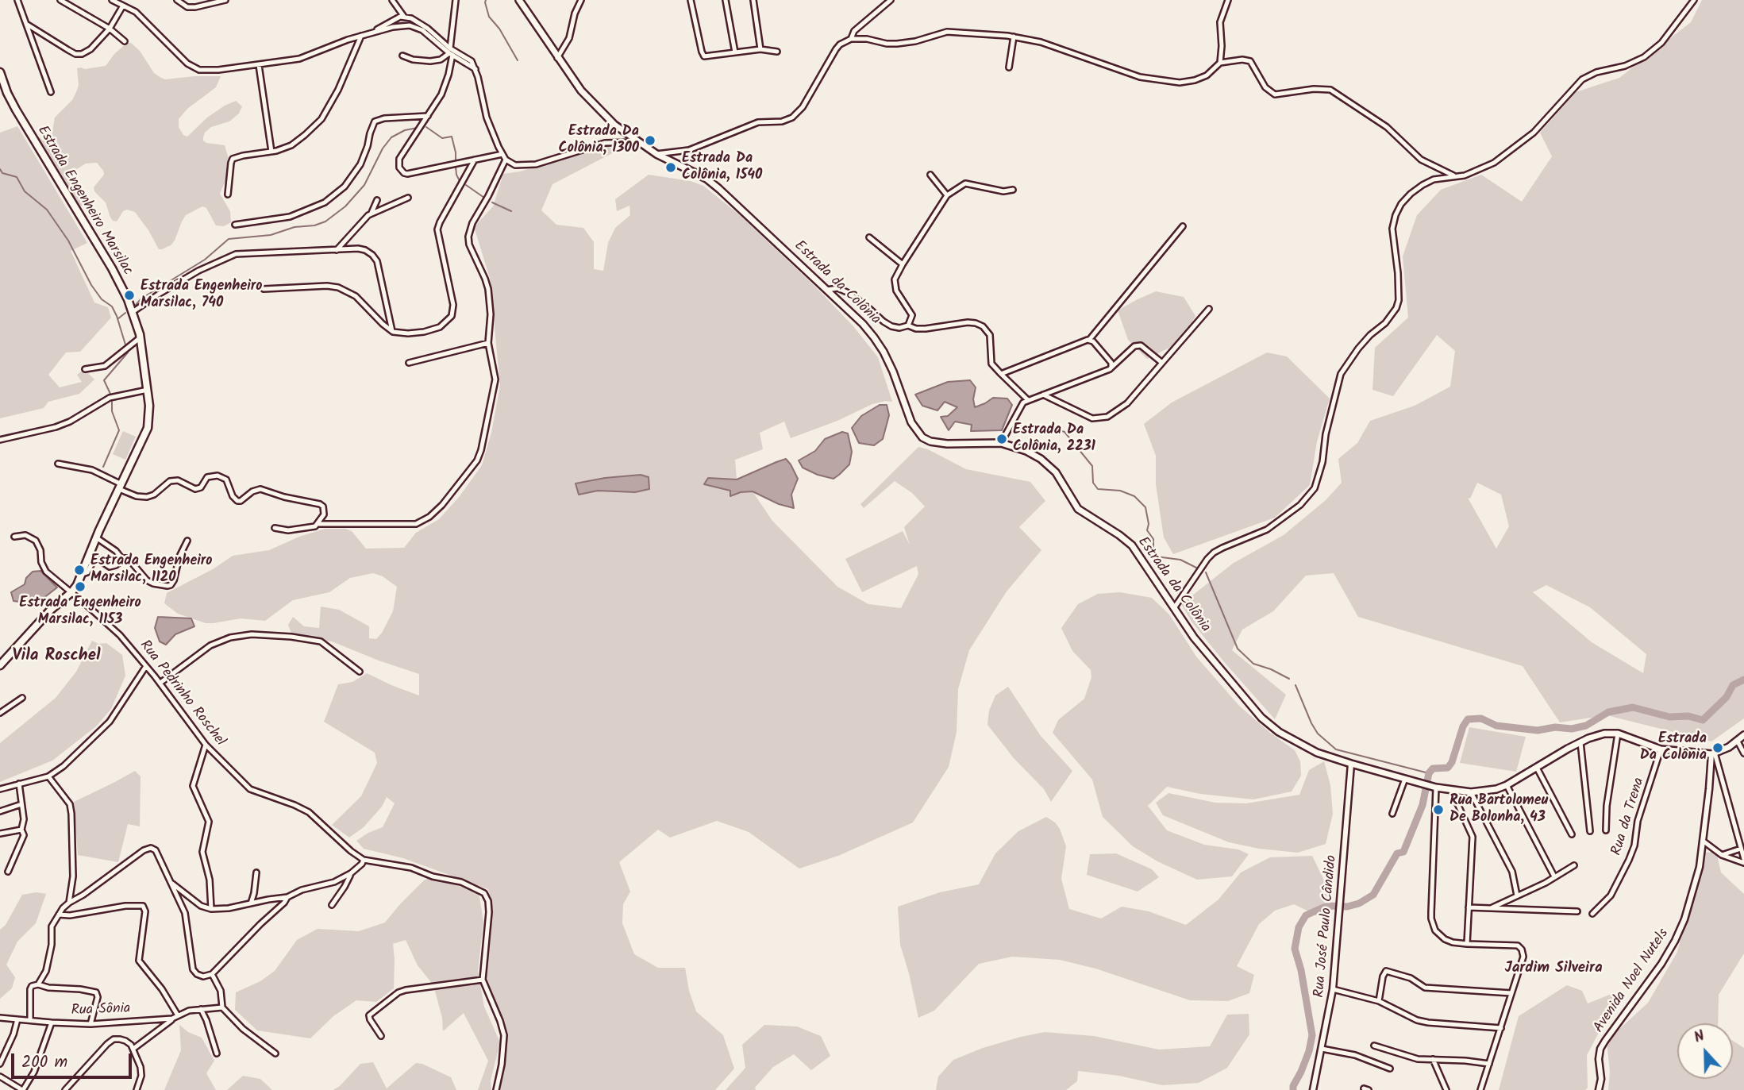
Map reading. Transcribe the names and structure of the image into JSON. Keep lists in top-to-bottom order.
{
  "streets": {
    "main road": ["Estrada Engenheiro Marsilac", "Estrada da Colônia"],
    "street": [
      "Rua Pedrinho Roschel",
      "Rua da Trena",
      "Rua José Paulo Cândido",
      "Avenida Noel Nutels",
      "Rua Sônia"
    ]
  },
  "crossings": [
    ["Estrada Engenheiro Marsilac", "Rua Pedrinho Roschel"],
    ["Estrada da Colônia", "Rua José Paulo Cândido"]
  ],
  "districts": ["Vila Roschel", "Jardim Silveira"],
  "places": [
    "Estrada Da Colônia, 1300",
    "Estrada Da Colônia, 1540",
    "Estrada Engenheiro Marsilac, 740",
    "Estrada Da Colônia, 2231",
    "Estrada Engenheiro Marsilac, 1120",
    "Estrada Engenheiro Marsilac, 1153",
    "Estrada Da Colônia",
    "Rua Bartolomeu De Bolonha, 43"
  ],
  "scale_bar": "200 m",
  "north": "top"
}
